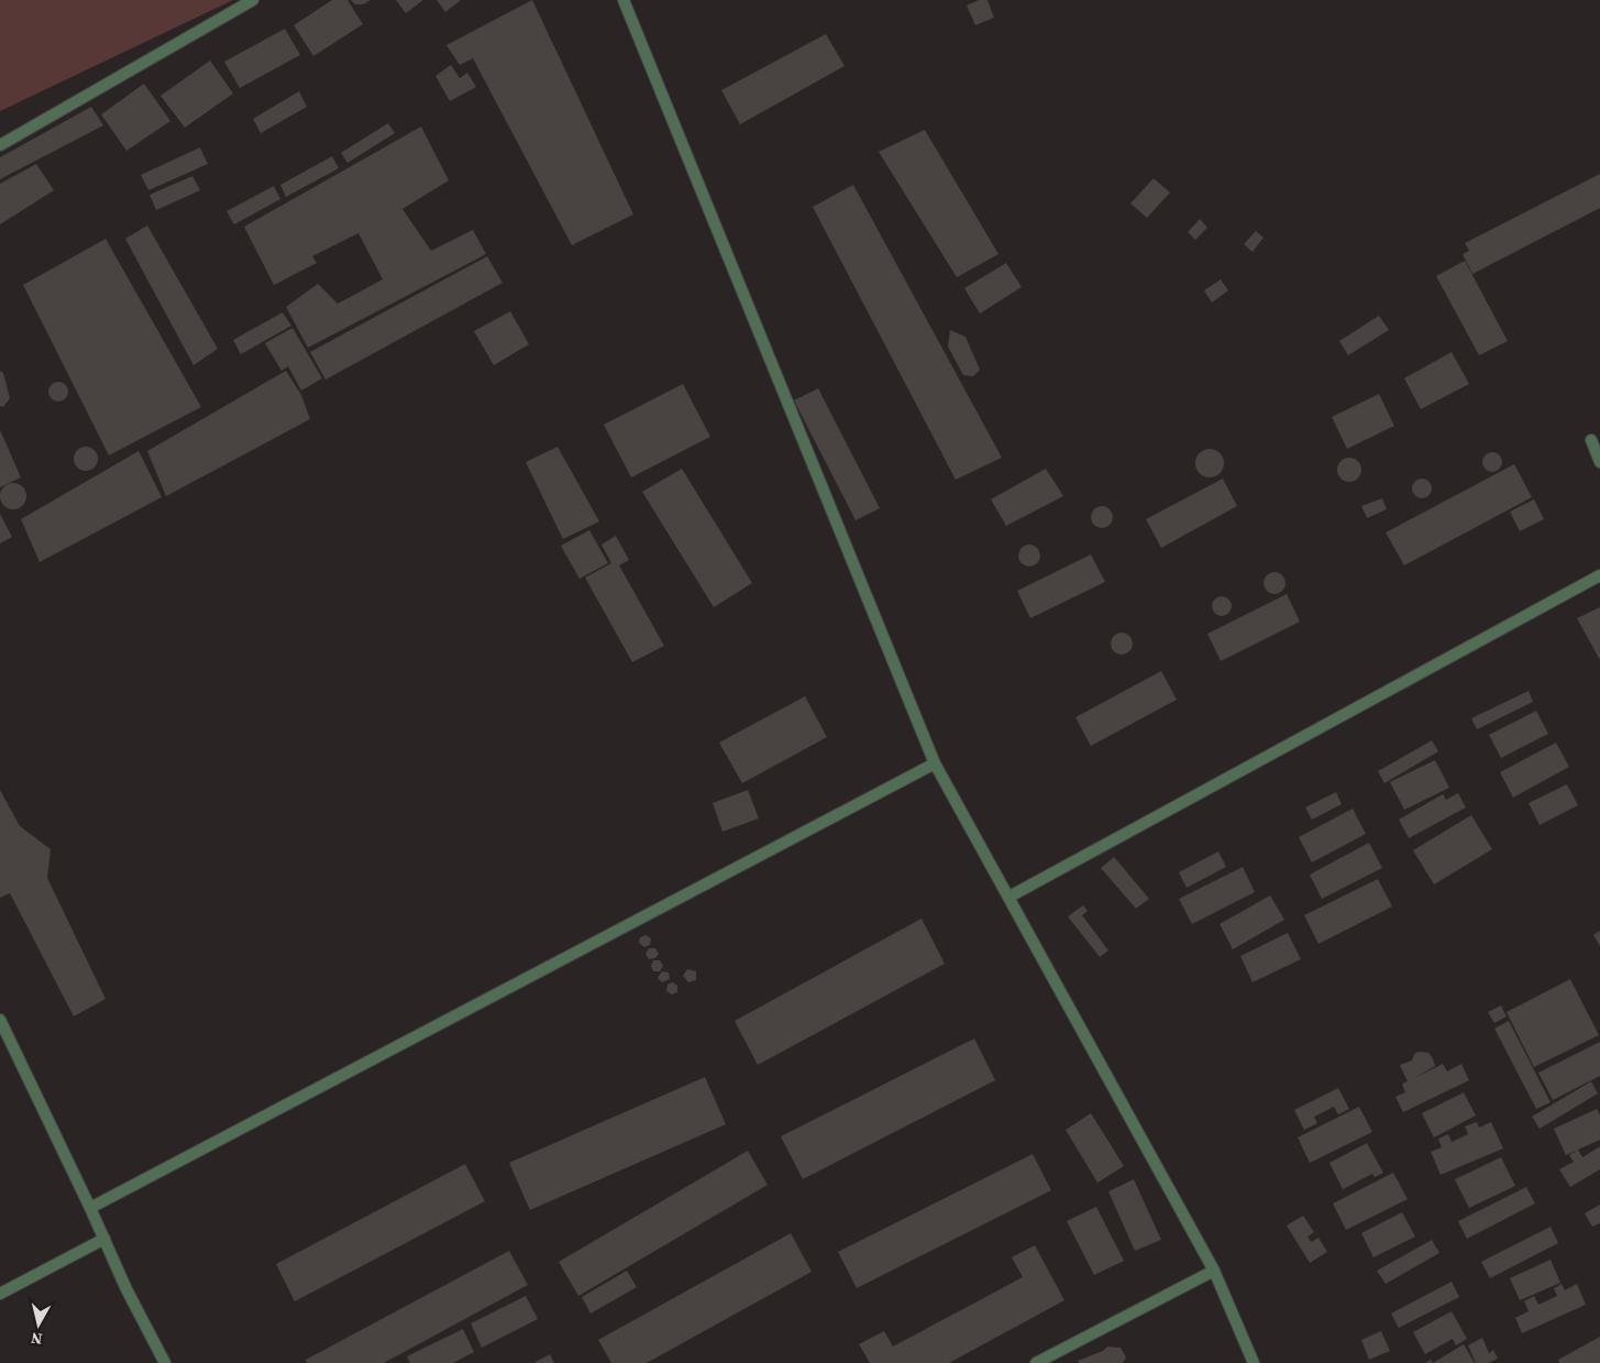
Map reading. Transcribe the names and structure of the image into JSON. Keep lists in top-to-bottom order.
{
  "north": "bottom"
}
